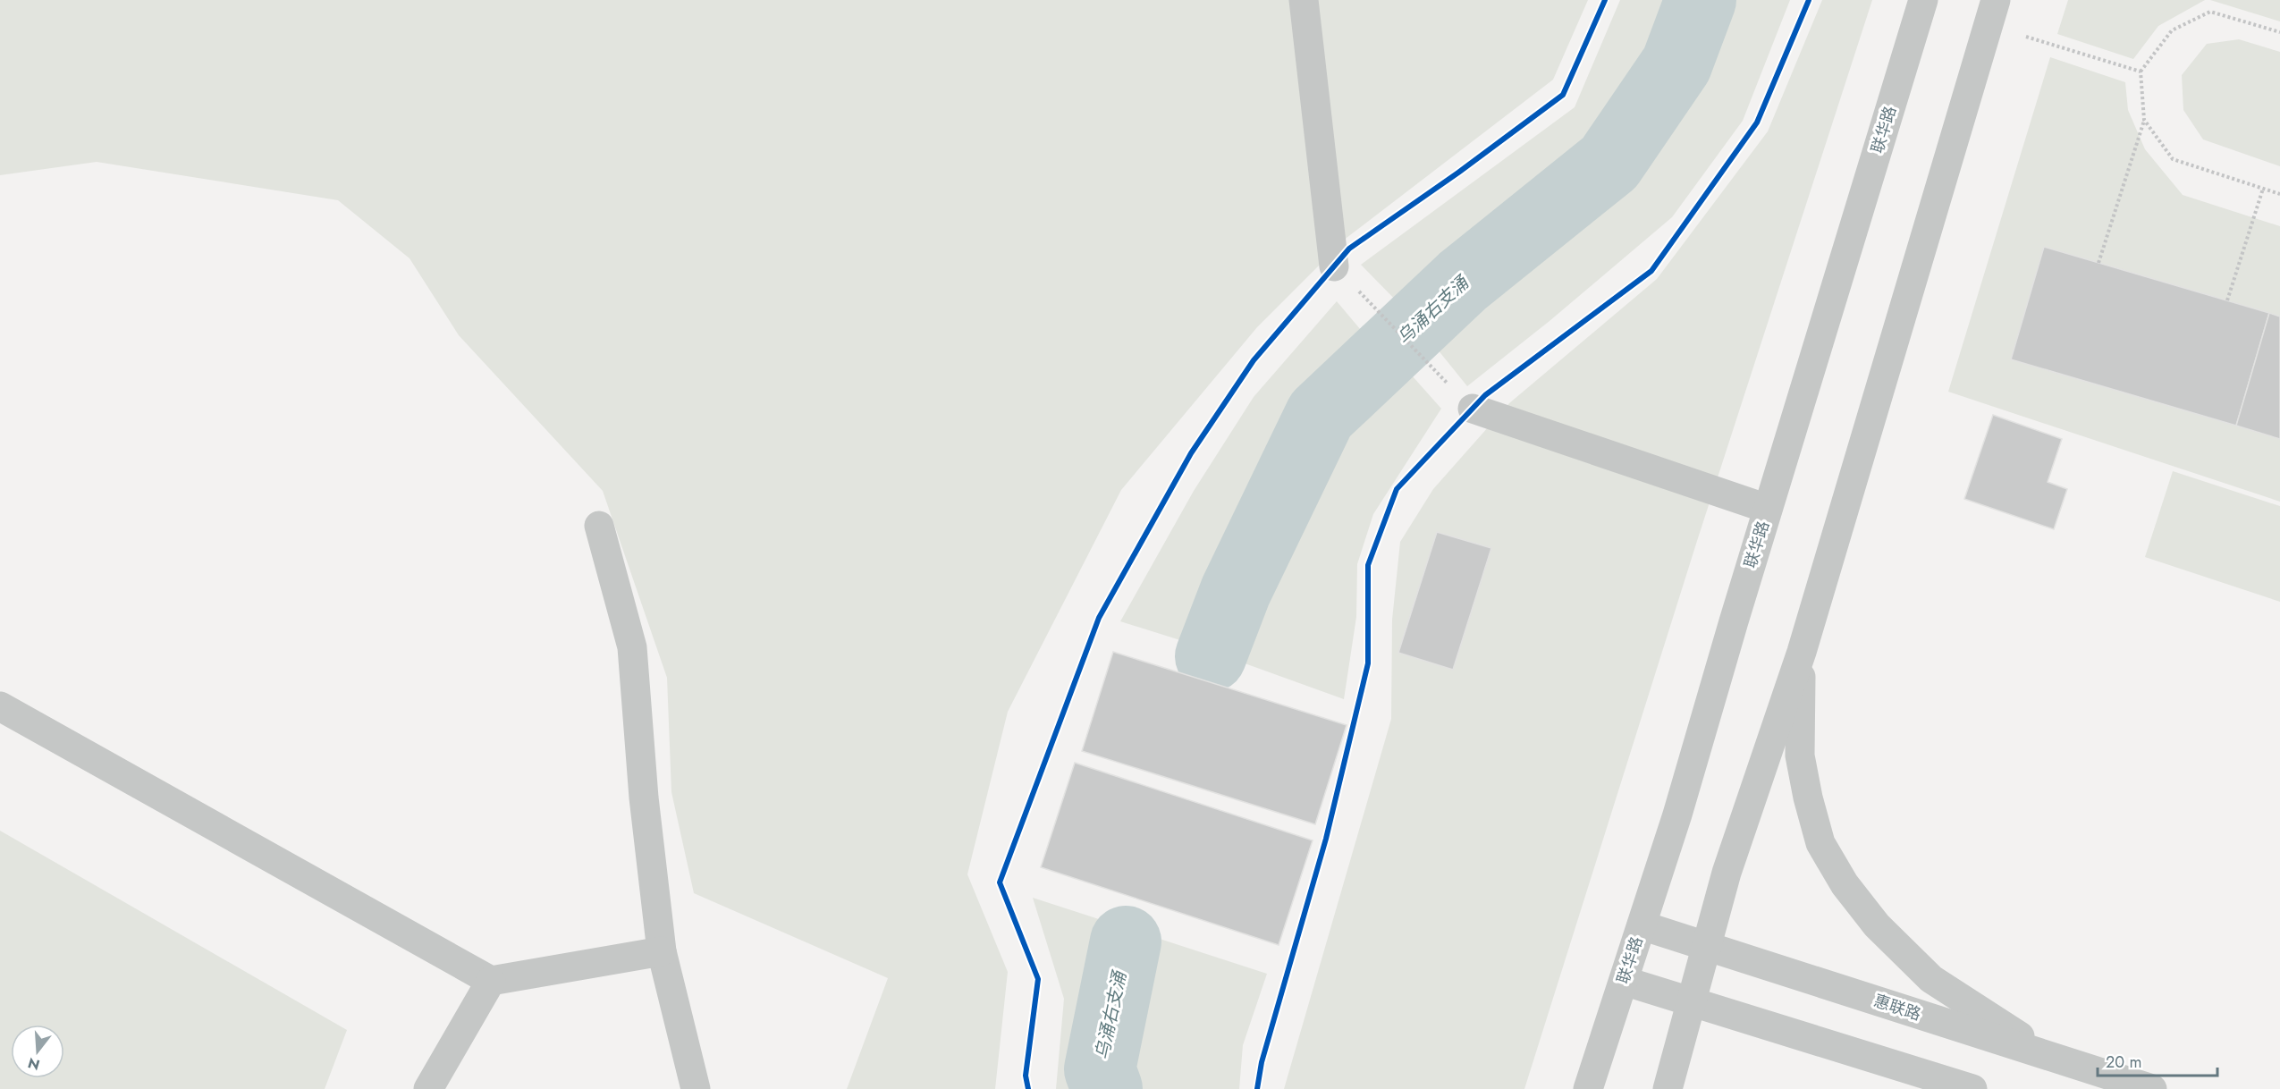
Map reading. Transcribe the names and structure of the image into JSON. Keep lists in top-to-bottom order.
{
  "streets": {
    "street": ["联华路", "惠联路"]
  },
  "crossings": [
    ["联华路", "惠联路"]
  ],
  "water": ["乌涌右支涌"],
  "scale_bar": "20 m",
  "north": "bottom"
}
